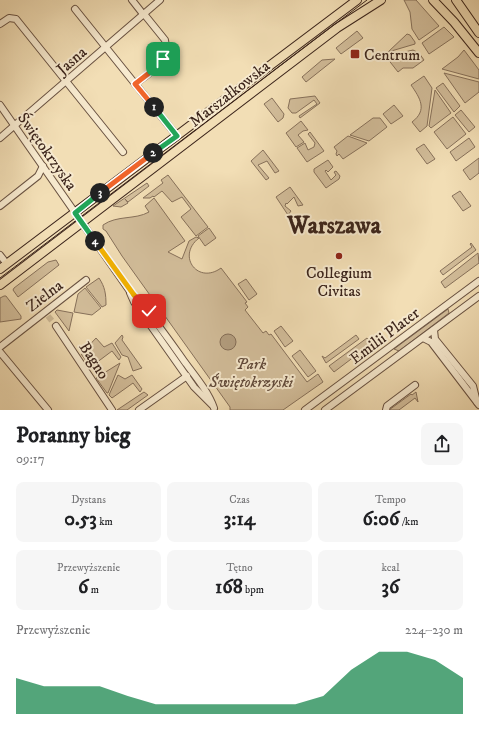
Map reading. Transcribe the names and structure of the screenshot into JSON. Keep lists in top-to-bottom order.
{
  "streets": {
    "main road": ["Marszałkowska"],
    "street": [
      "Jasna",
      "Świętokrzyska",
      "Zielna",
      "Emilii Plater",
      "Bagno"
    ]
  },
  "crossings": [
    ["Jasna", "Świętokrzyska"],
    ["Marszałkowska", "Świętokrzyska"]
  ],
  "districts": ["Warszawa"],
  "parks": ["Park Świętokrzyski"],
  "places": {
    "transit": ["Centrum"],
    "other": ["Collegium Civitas"]
  },
  "page": {
    "pins": [
      "1",
      "2",
      "3",
      "4"
    ],
    "heading": ["Poranny bieg", "09:17"],
    "stats": [
      ["Dystans", "0.53 km"],
      ["Czas", "3:14"],
      ["Tempo", "6:06 /km"],
      ["Przewyższenie", "6 m"],
      ["Tętno", "168 bpm"],
      ["kcal", "36"]
    ],
    "chart": ["Przewyższenie", "224–230 m"]
  }
}
